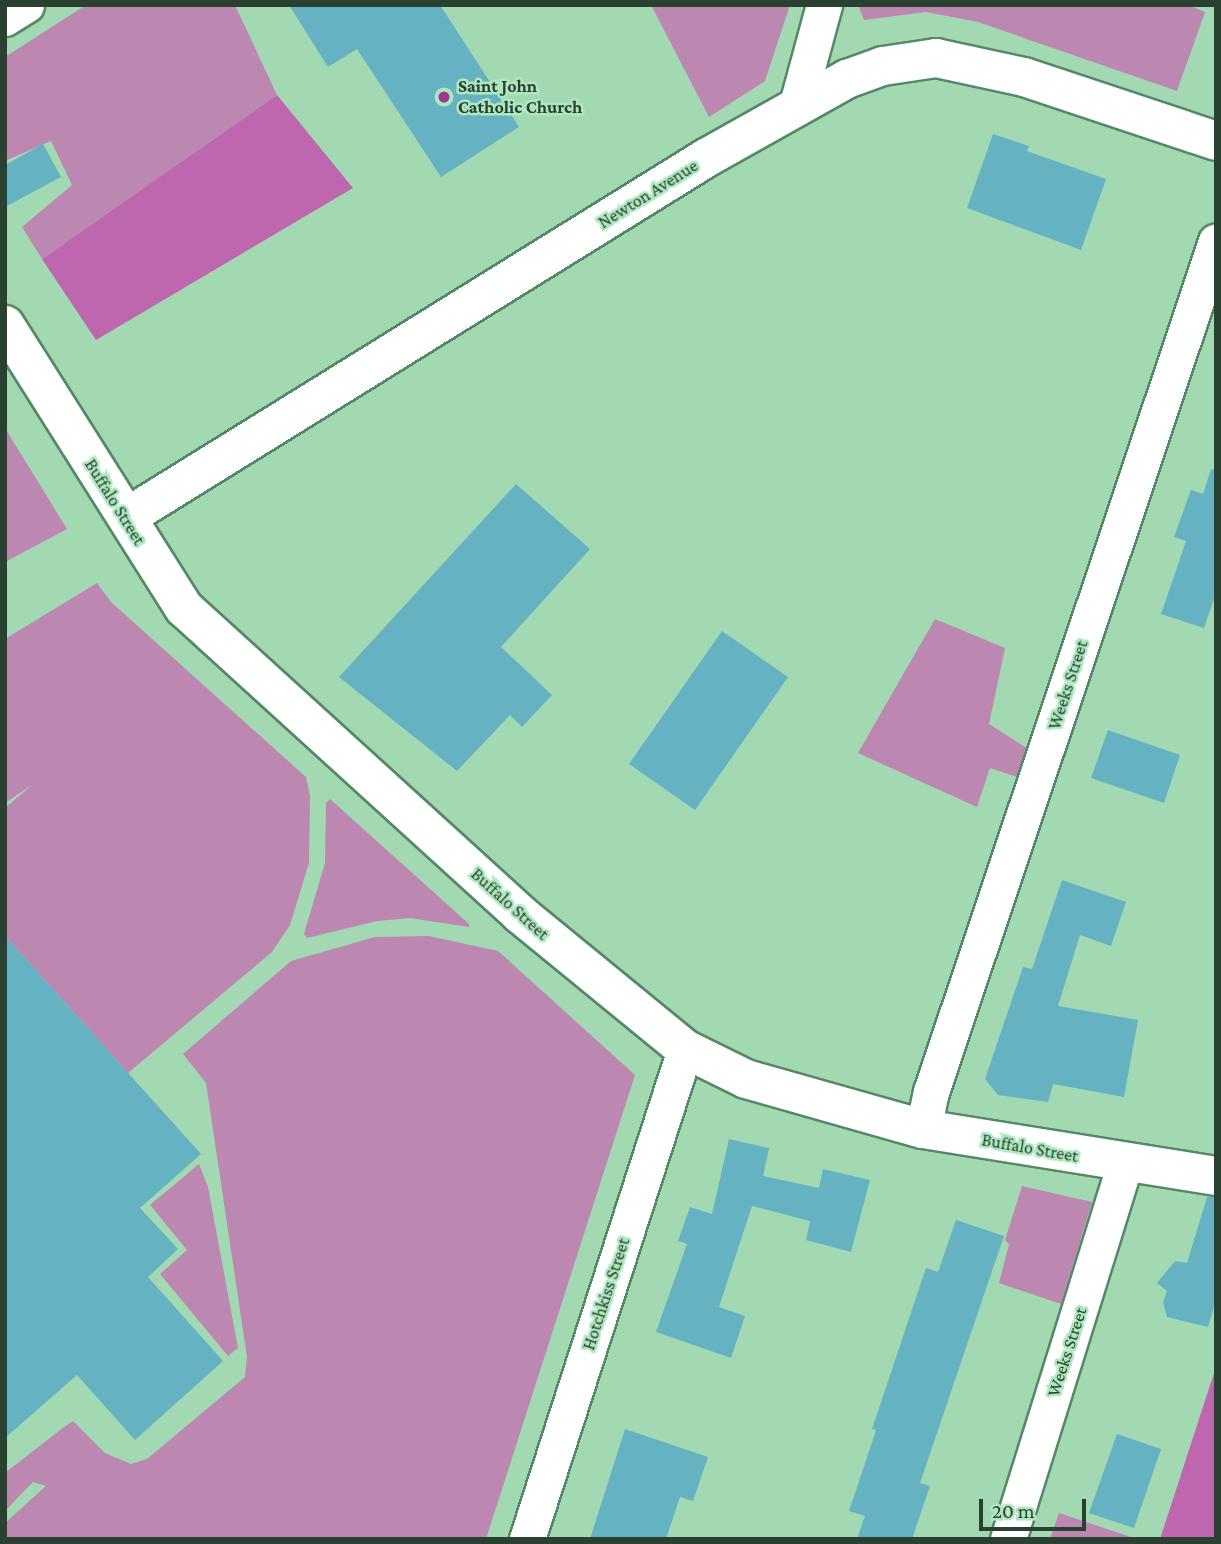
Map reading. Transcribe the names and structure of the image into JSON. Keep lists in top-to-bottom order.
{
  "streets": {
    "street": [
      "Newton Avenue",
      "Buffalo Street",
      "Weeks Street",
      "Hotchkiss Street"
    ]
  },
  "crossings": [
    ["Newton Avenue", "Buffalo Street"],
    ["Buffalo Street", "Weeks Street"],
    ["Buffalo Street", "Hotchkiss Street"]
  ],
  "places": ["Saint John Catholic Church"],
  "scale_bar": "20 m"
}
